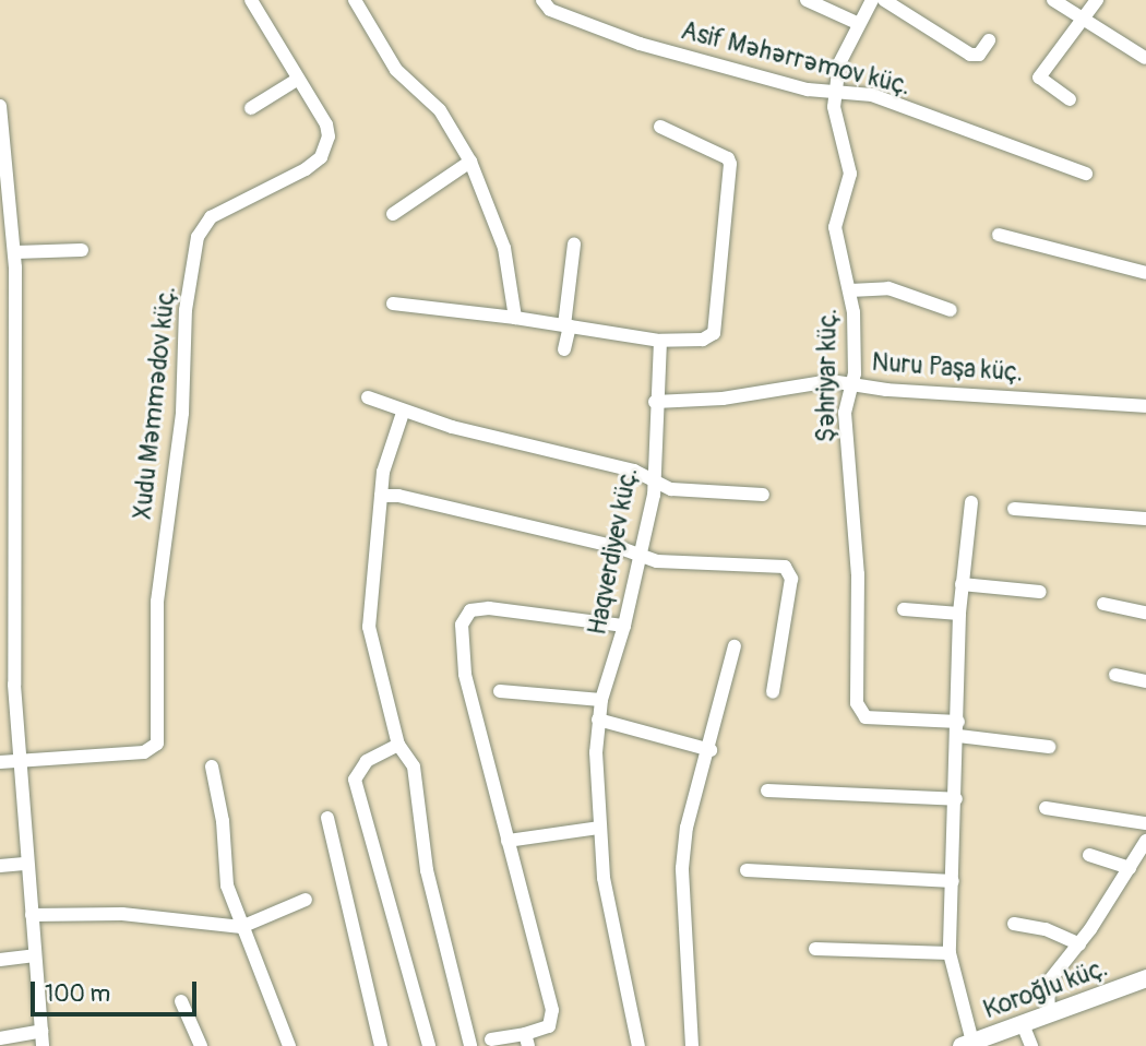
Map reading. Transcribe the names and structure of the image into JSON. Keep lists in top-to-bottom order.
{
  "streets": {
    "street": [
      "Asif Məhərrəmov küç.",
      "Nuru Paşa küç.",
      "Şəhriyar küç.",
      "Xudu Məmmədov küç.",
      "Haqverdiyev küç.",
      "Koroğlu küç."
    ]
  },
  "crossings": [
    ["Asif Məhərrəmov küç.", "Şəhriyar küç."],
    ["Nuru Paşa küç.", "Şəhriyar küç."],
    ["Nuru Paşa küç.", "Haqverdiyev küç."]
  ],
  "scale_bar": "100 m"
}
